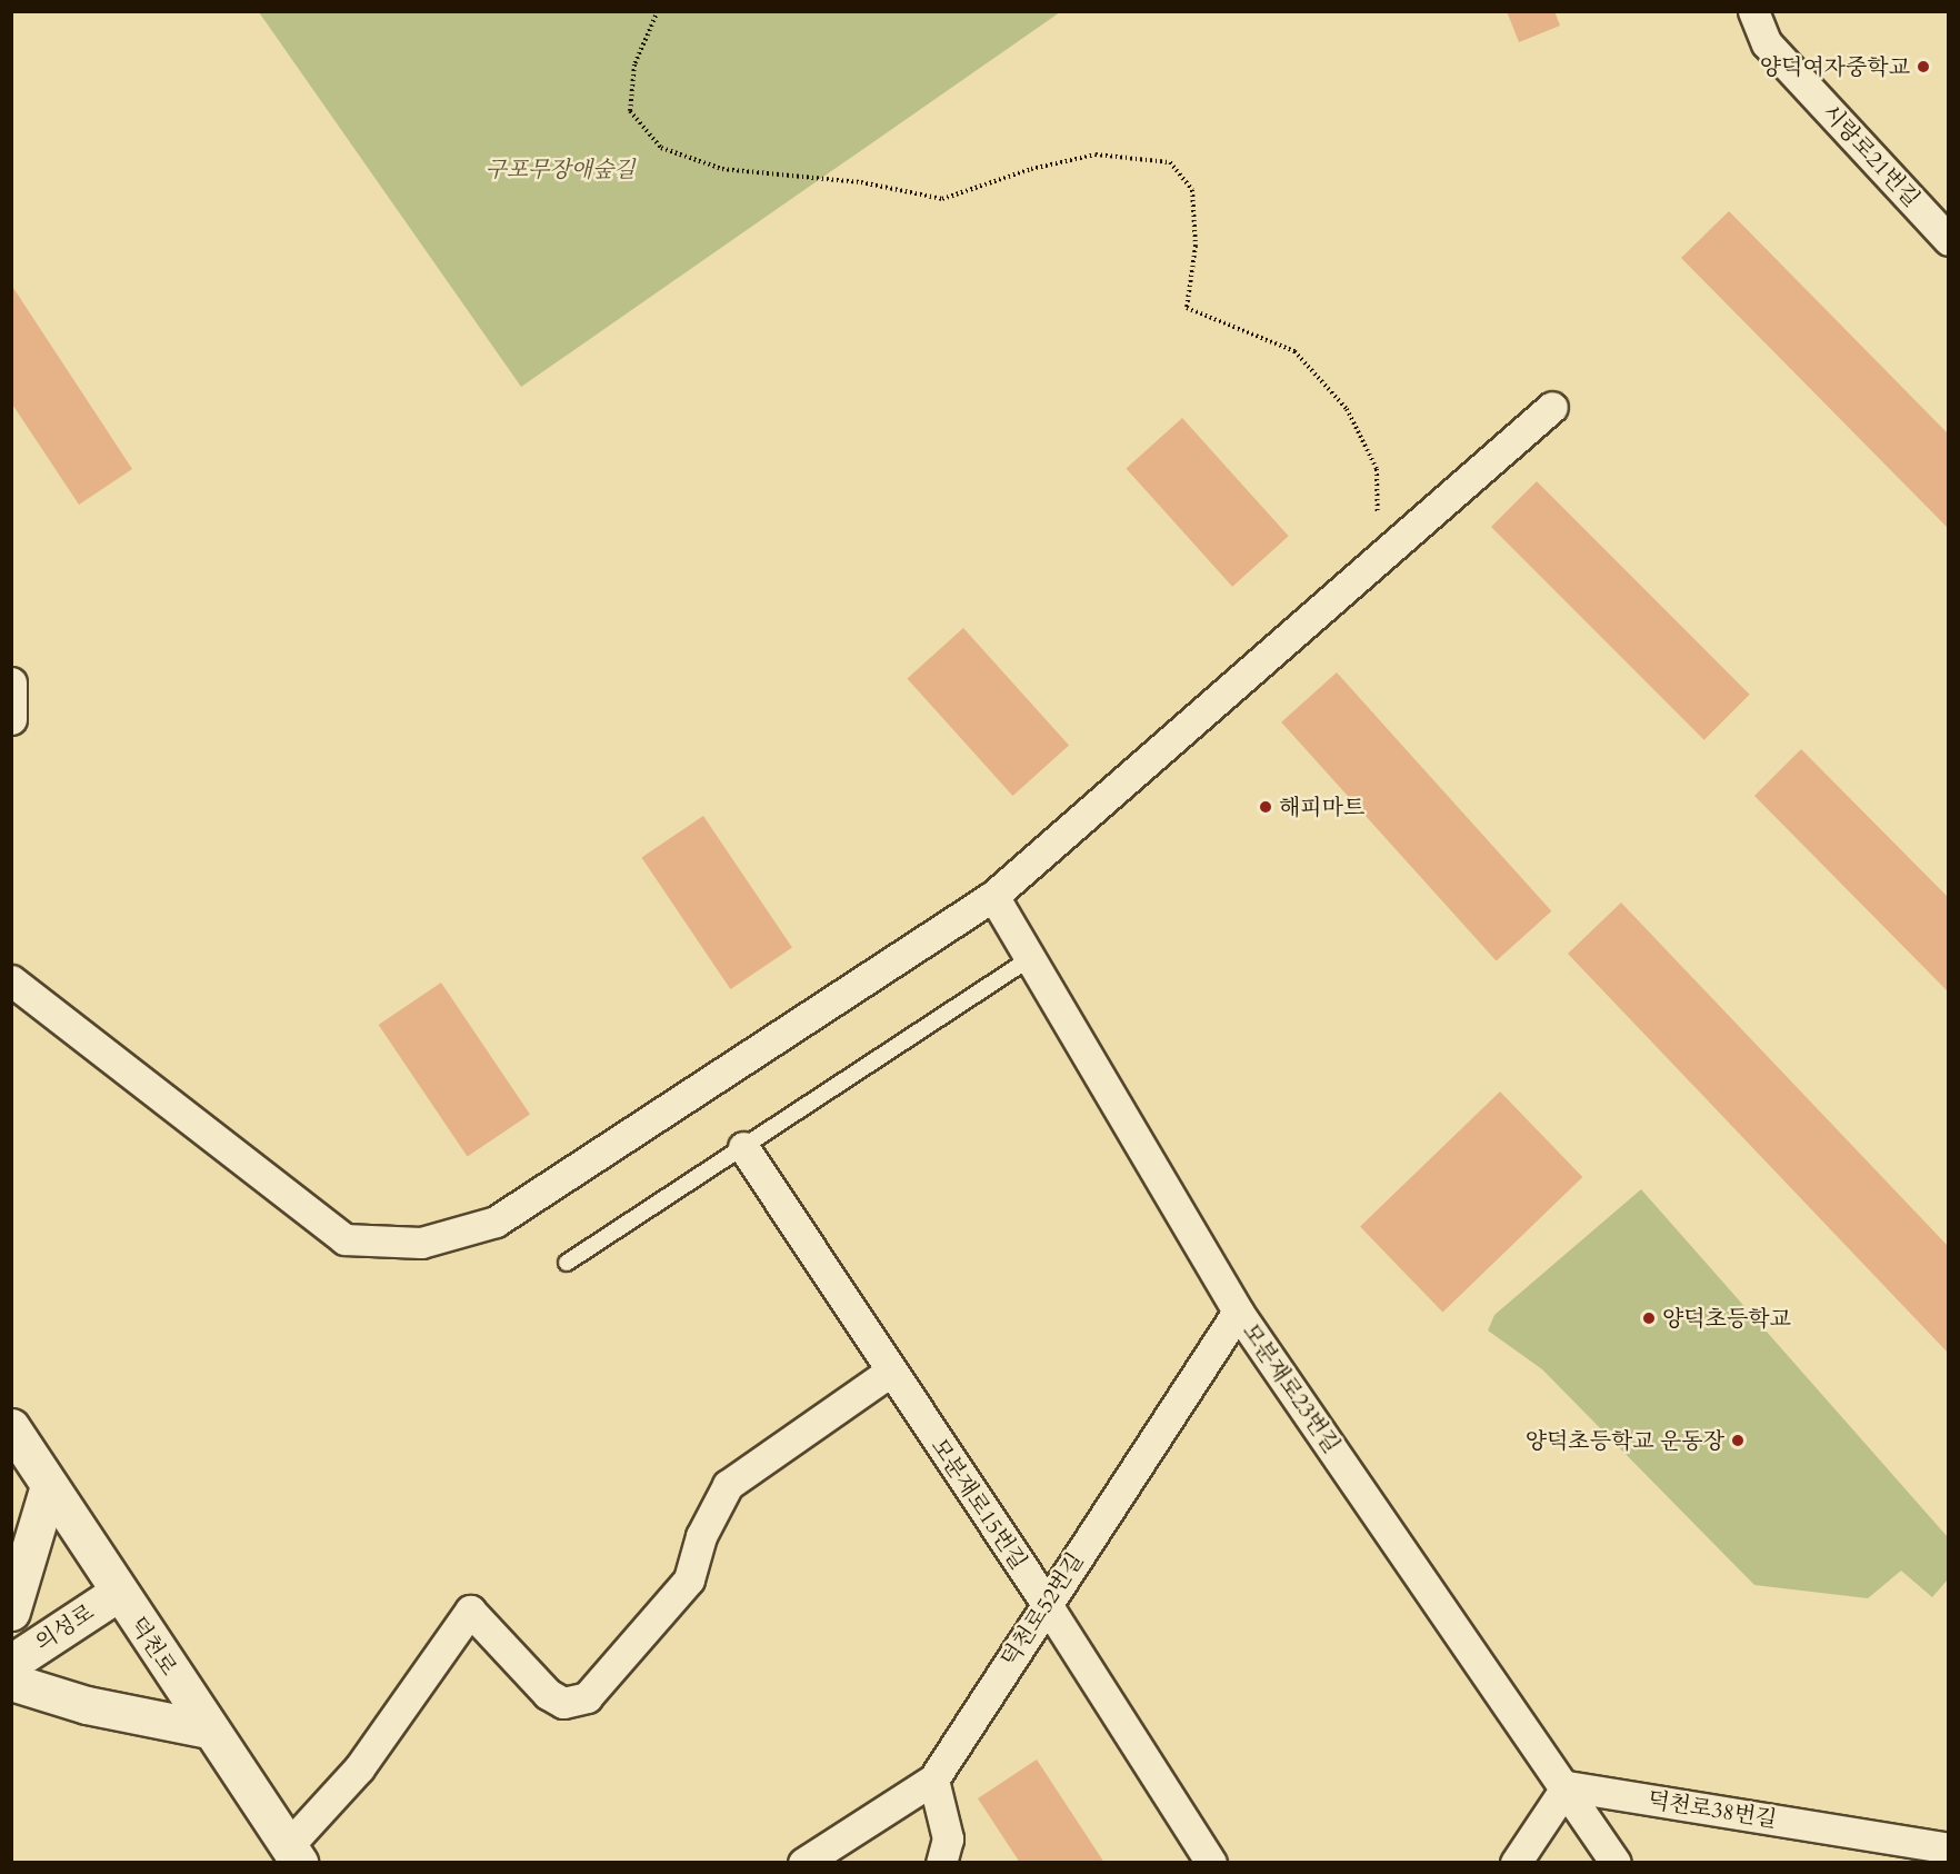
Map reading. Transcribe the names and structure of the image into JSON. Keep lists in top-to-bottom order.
{
  "streets": {
    "main road": ["의성로", "덕천로"],
    "street": [
      "시랑로21번길",
      "모분재로23번길",
      "모분재로15번길",
      "덕천로52번길",
      "덕천로38번길"
    ]
  },
  "crossings": [
    ["모분재로23번길", "덕천로52번길"],
    ["모분재로23번길", "덕천로38번길"],
    ["모분재로15번길", "덕천로52번길"],
    ["의성로", "덕천로"]
  ],
  "parks": ["구포무장애숲길"],
  "places": [
    "양덕여자중학교",
    "해피마트",
    "양덕초등학교",
    "양덕초등학교 운동장"
  ]
}
